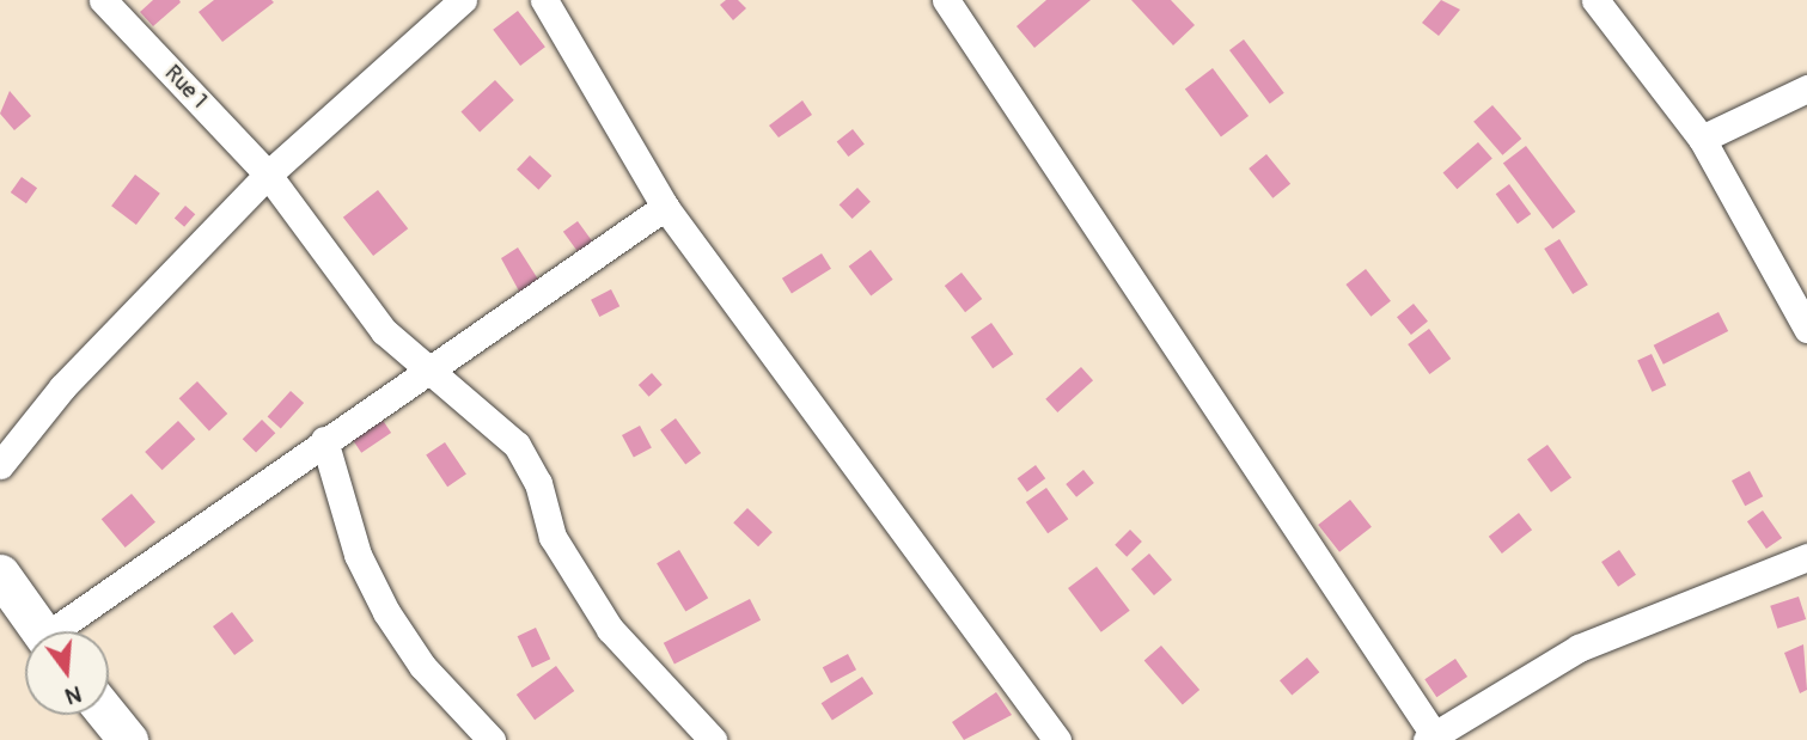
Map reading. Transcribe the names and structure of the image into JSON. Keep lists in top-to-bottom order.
{
  "streets": {
    "street": ["Rue 1"]
  },
  "north": "bottom"
}
